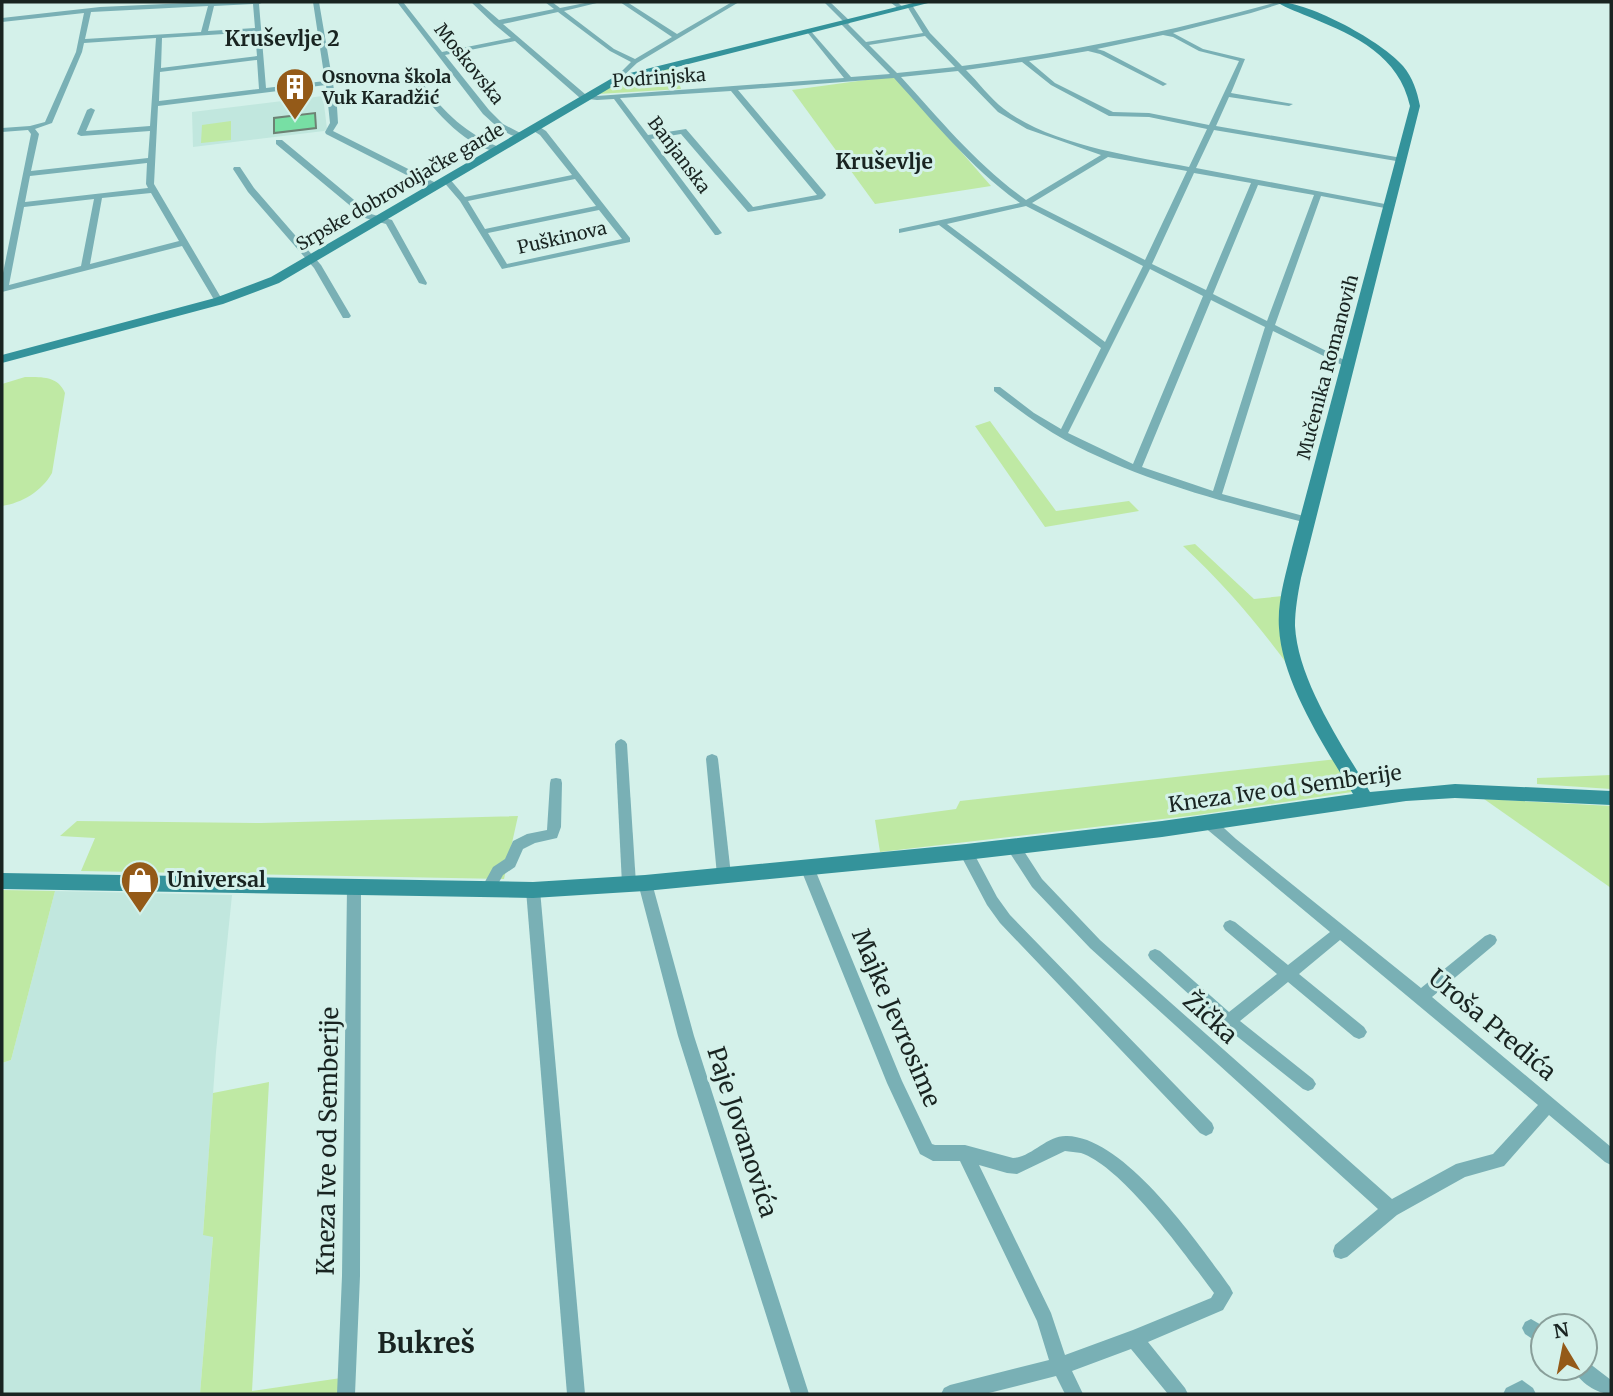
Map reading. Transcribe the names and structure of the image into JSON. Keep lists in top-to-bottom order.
{
  "streets": {
    "street": [
      "Moskovska",
      "Podrinjska",
      "Banjanska",
      "Srpske dobrovoljačke garde",
      "Puškinova",
      "Mučenika Romanovih",
      "Kneza Ive od Semberije",
      "Majke Jevrosime",
      "Žička",
      "Uroša Predića",
      "Paje Jovanovića"
    ]
  },
  "crossings": [
    ["Moskovska", "Srpske dobrovoljačke garde"],
    ["Podrinjska", "Banjanska"],
    ["Podrinjska", "Srpske dobrovoljačke garde"],
    ["Srpske dobrovoljačke garde", "Puškinova"],
    ["Mučenika Romanovih", "Kneza Ive od Semberije"],
    ["Kneza Ive od Semberije", "Majke Jevrosime"],
    ["Kneza Ive od Semberije", "Žička"],
    ["Kneza Ive od Semberije", "Uroša Predića"],
    ["Kneza Ive od Semberije", "Paje Jovanovića"]
  ],
  "districts": ["Kruševlje 2", "Kruševlje", "Bukreš"],
  "places": {
    "building": ["Osnovna škola Vuk Karadžić"],
    "shop": ["Universal"]
  },
  "north": "top"
}
